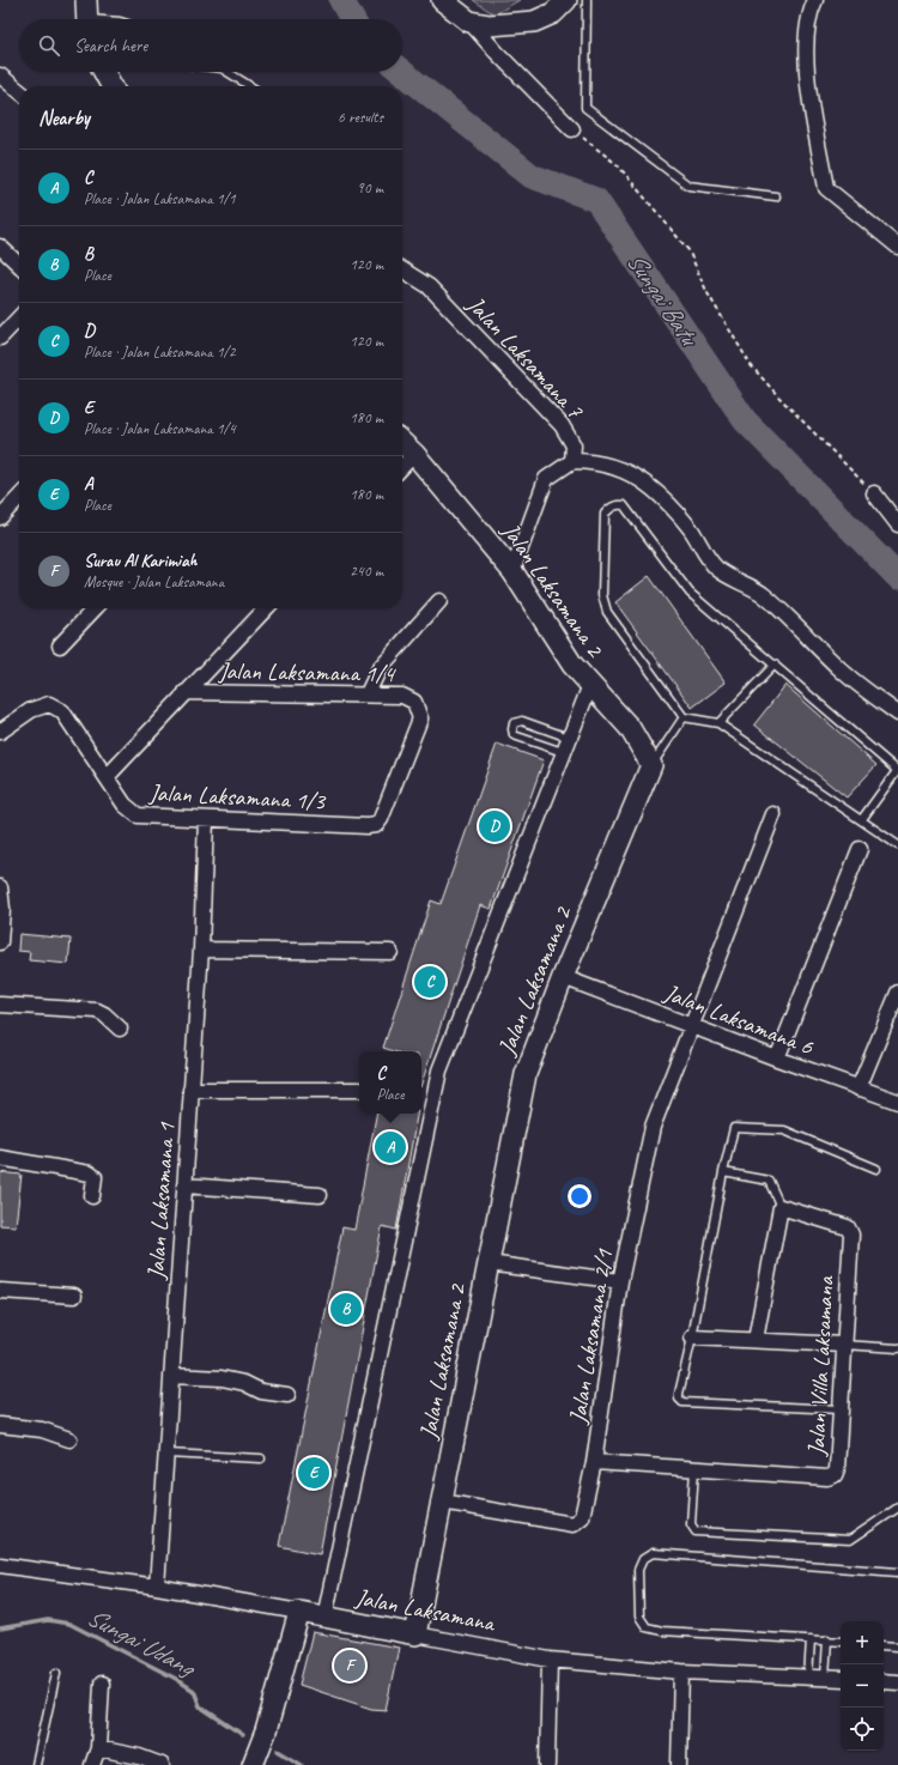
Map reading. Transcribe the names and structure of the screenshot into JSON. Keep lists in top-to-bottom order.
{
  "streets": {
    "street": [
      "Jalan Laksamana 7",
      "Jalan Laksamana 2",
      "Jalan Laksamana 1/4",
      "Jalan Laksamana 1/3",
      "Jalan Laksamana 6",
      "Jalan Laksamana 1",
      "Jalan Laksamana 2/1",
      "Jalan Villa Laksamana",
      "Jalan Laksamana"
    ]
  },
  "crossings": [
    ["Jalan Laksamana 2", "Jalan Laksamana 6"],
    ["Jalan Laksamana 2", "Jalan Laksamana 2/1"],
    ["Jalan Laksamana 2", "Jalan Laksamana"],
    ["Jalan Laksamana 1/4", "Jalan Laksamana 1/3"],
    ["Jalan Laksamana 1/3", "Jalan Laksamana 1"],
    ["Jalan Laksamana 6", "Jalan Laksamana 2/1"],
    ["Jalan Laksamana 1", "Jalan Laksamana"],
    ["Jalan Laksamana 2/1", "Jalan Villa Laksamana"]
  ],
  "water": ["Sungai Batu", "Sungai Udang"],
  "page": {
    "search": "Search here",
    "heading": ["Nearby", "6 results"],
    "list": [
      {
        "mark": "A",
        "name": "C",
        "note": "Place · Jalan Laksamana 1/1",
        "value": "90 m"
      },
      {
        "mark": "B",
        "name": "B",
        "note": "Place",
        "value": "120 m"
      },
      {
        "mark": "C",
        "name": "D",
        "note": "Place · Jalan Laksamana 1/2",
        "value": "120 m"
      },
      {
        "mark": "D",
        "name": "E",
        "note": "Place · Jalan Laksamana 1/4",
        "value": "180 m"
      },
      {
        "mark": "E",
        "name": "A",
        "note": "Place",
        "value": "180 m"
      },
      {
        "mark": "F",
        "name": "Surau Al Karimiah",
        "note": "Mosque · Jalan Laksamana",
        "value": "240 m"
      }
    ],
    "pins": [
      "D",
      "C",
      "A",
      "B",
      "E",
      "F"
    ],
    "popup": ["C", "Place"],
    "map_buttons": ["+", "−"]
  }
}
